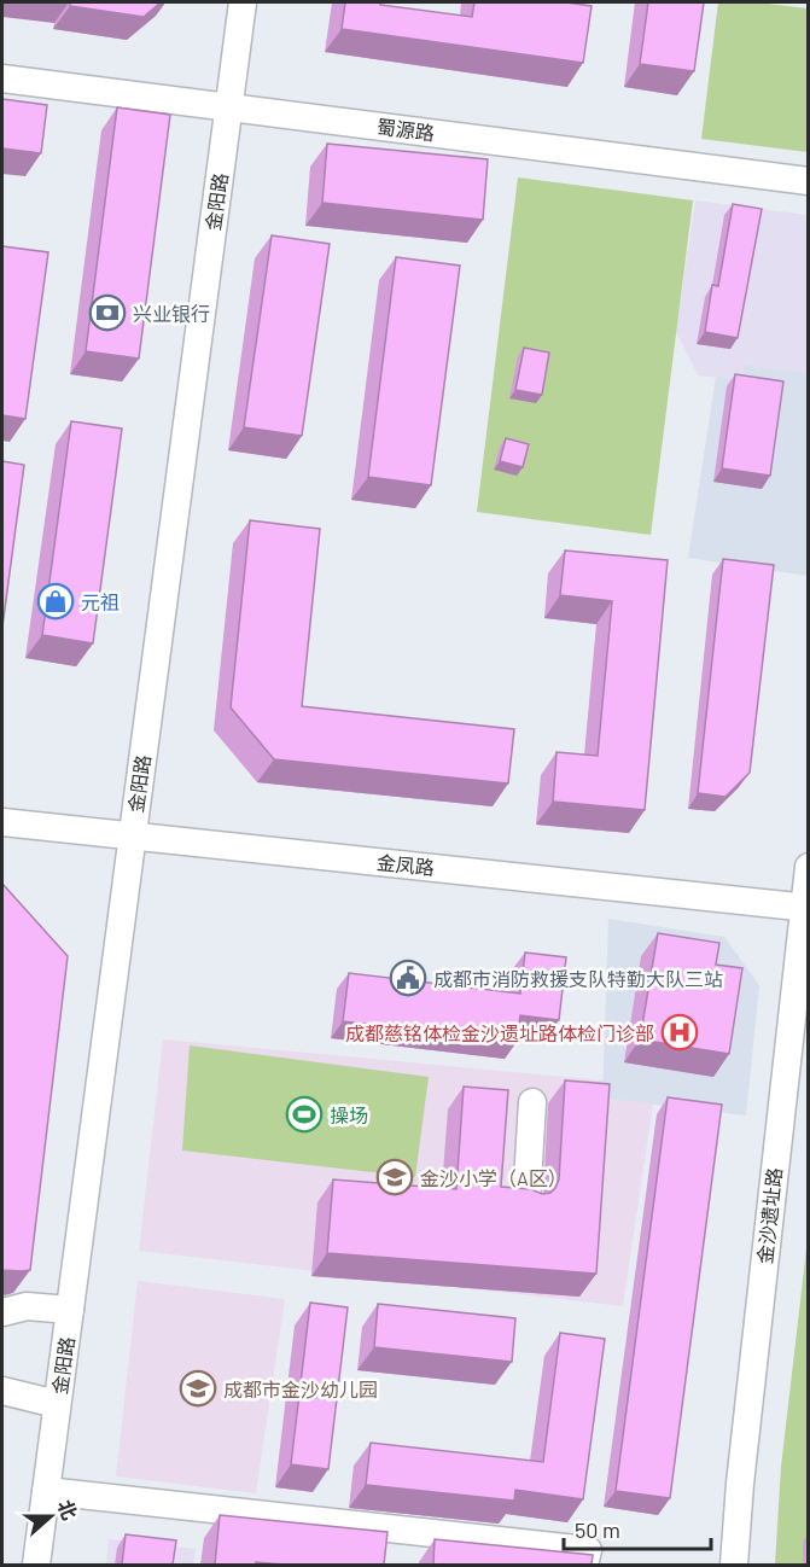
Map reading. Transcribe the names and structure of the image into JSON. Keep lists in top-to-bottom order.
{
  "streets": {
    "street": [
      "蜀源路",
      "金阳路",
      "金凤路",
      "金沙遗址路"
    ]
  },
  "crossings": [
    ["蜀源路", "金阳路"],
    ["金阳路", "金凤路"],
    ["金凤路", "金沙遗址路"]
  ],
  "places": {
    "bank": ["兴业银行"],
    "shop": ["元祖"],
    "public building": ["成都市消防救援支队特勤大队三站"],
    "hospital": ["成都慈铭体检金沙遗址路体检门诊部"],
    "sports": ["操场"],
    "school or university": ["金沙小学（A区）", "成都市金沙幼儿园"]
  },
  "scale_bar": "50 m",
  "north": "right"
}
